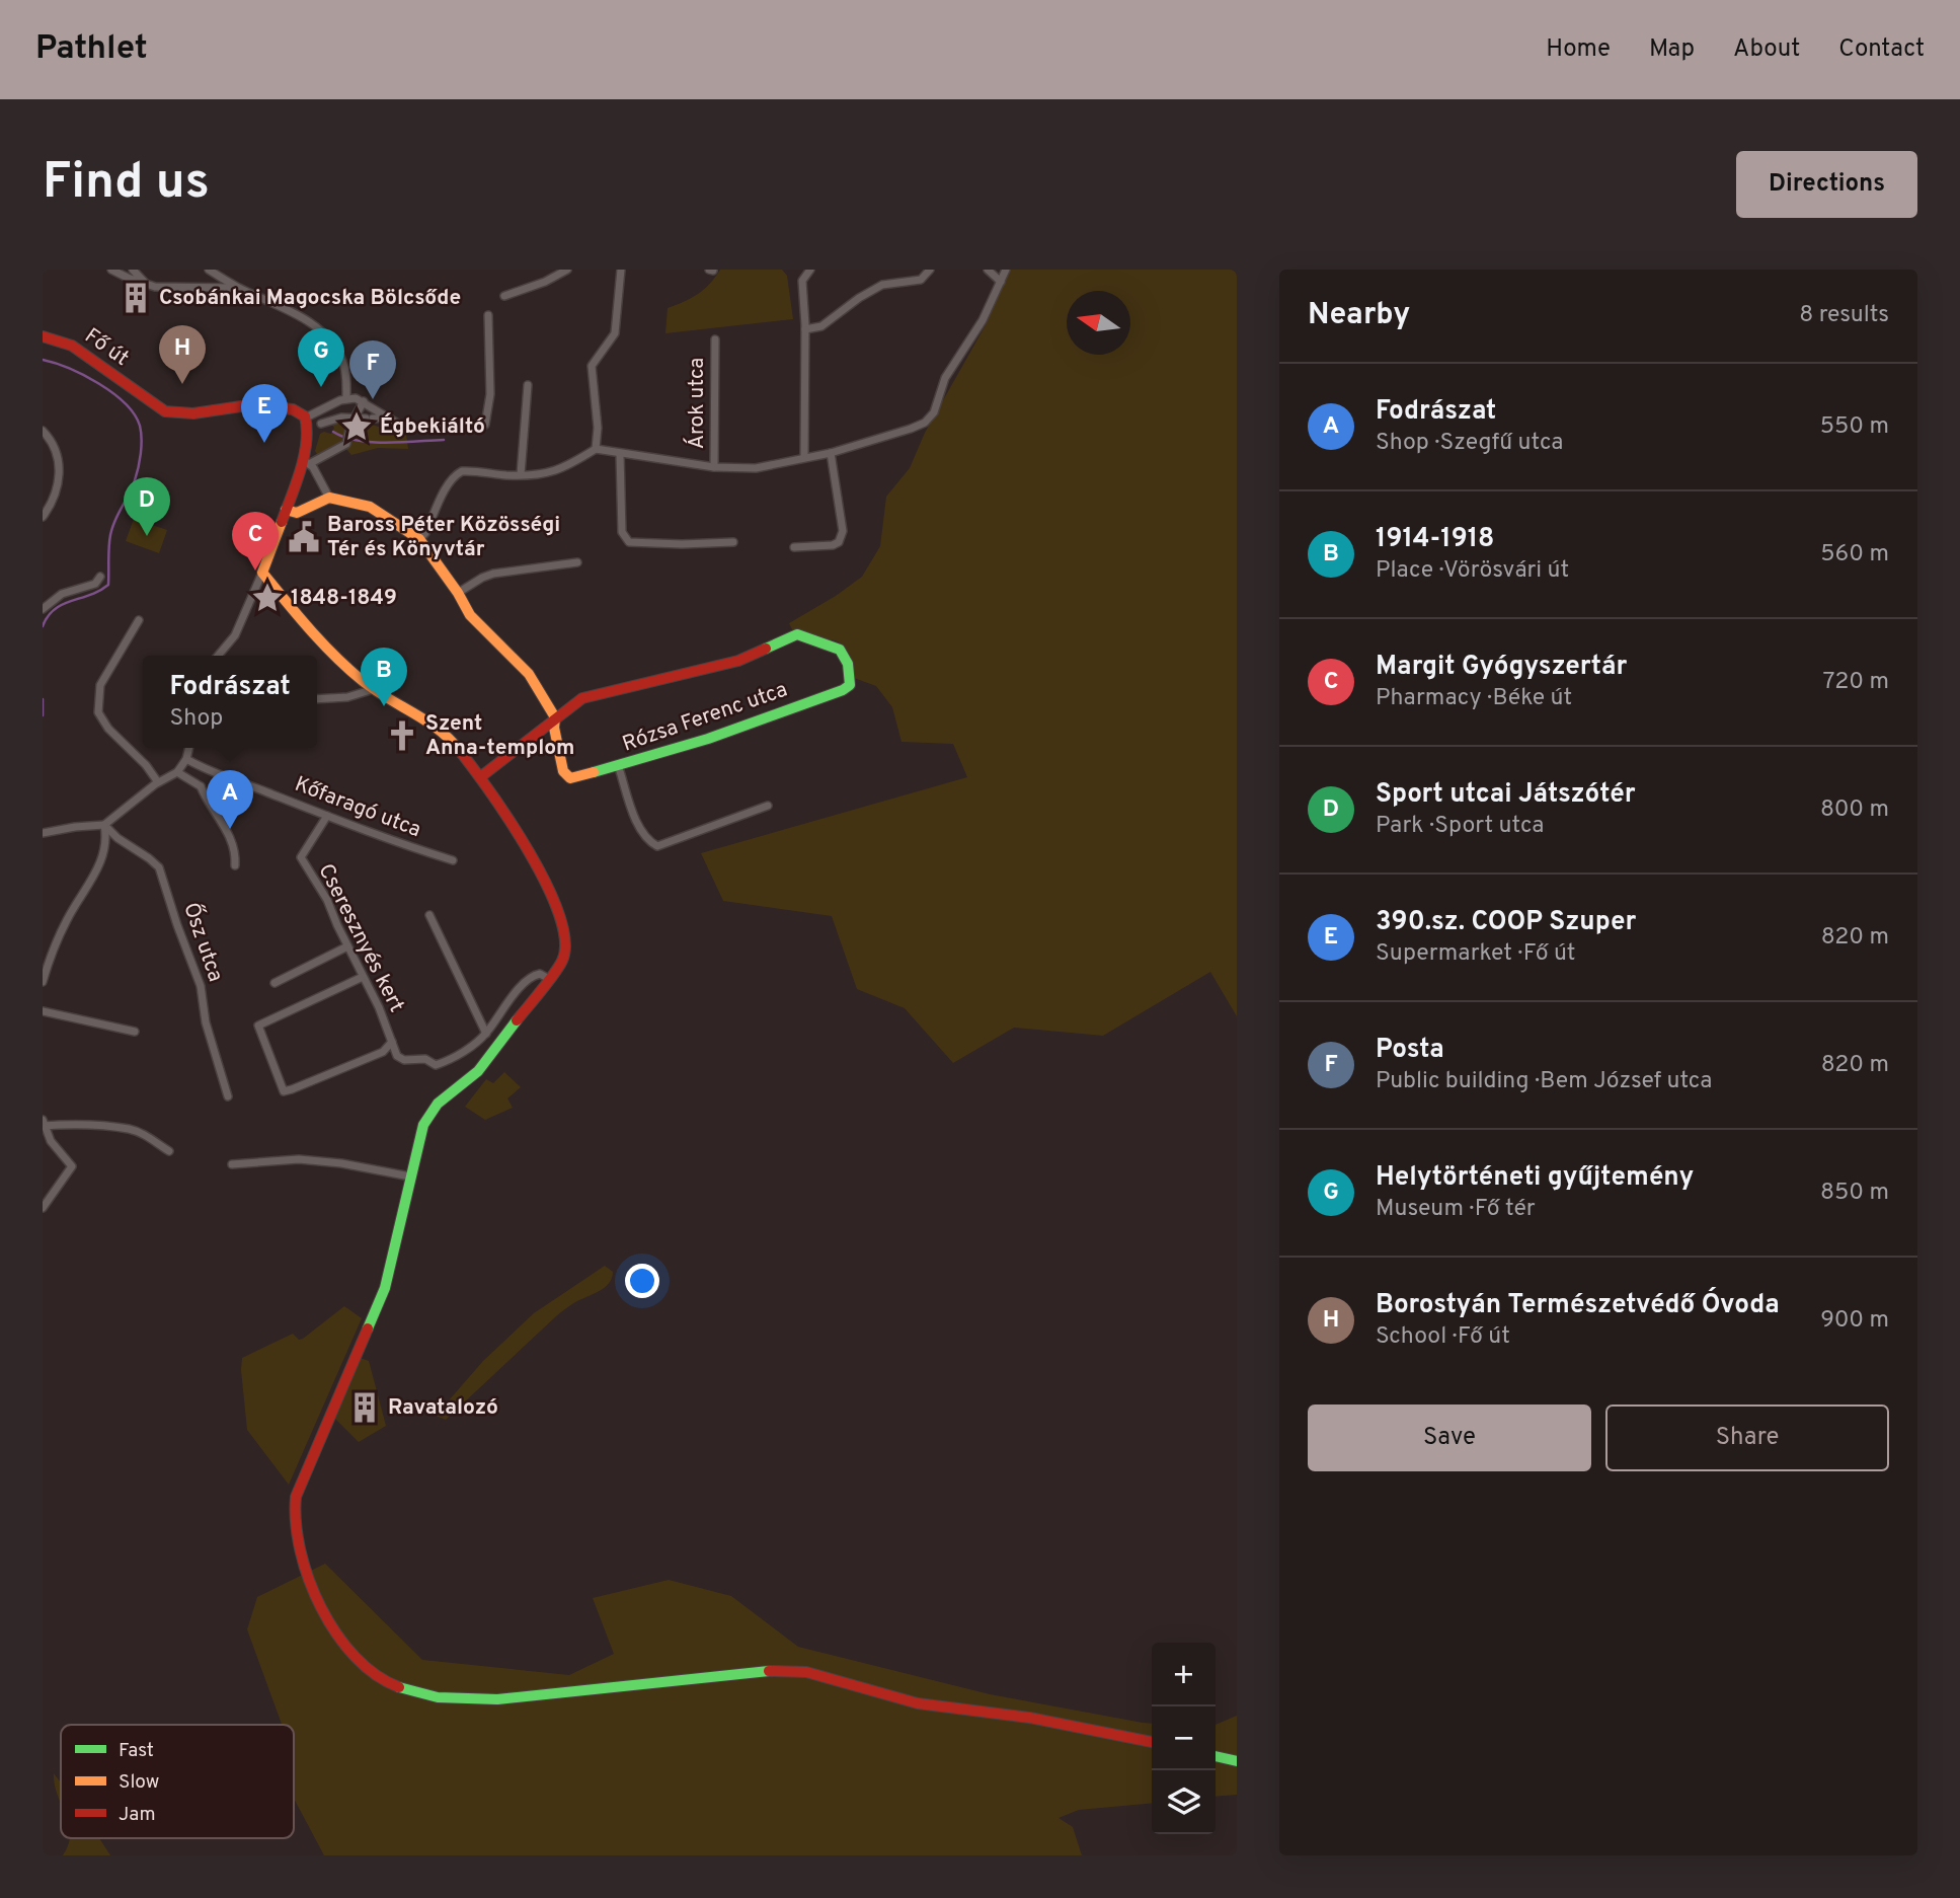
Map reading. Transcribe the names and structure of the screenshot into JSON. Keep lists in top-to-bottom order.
{
  "streets": {
    "main road": ["Fő út", "Rózsa Ferenc utca"],
    "street": [
      "Árok utca",
      "Kőfaragó utca",
      "Cseresznyés kert",
      "Ősz utca"
    ]
  },
  "crossings": [
    ["Kőfaragó utca", "Cseresznyés kert"]
  ],
  "places": {
    "building": ["Csobánkai Magocska Bölcsőde", "Ravatalozó"],
    "place": ["Égbekiáltó", "1848-1849"],
    "public building": ["Baross Péter Közösségi Tér és Könyvtár"],
    "church": ["Szent Anna-templom"]
  },
  "legend": ["Fast", "Slow", "Jam"],
  "north": "left",
  "page": {
    "header": "Pathlet",
    "nav": [
      "Home",
      "Map",
      "About",
      "Contact"
    ],
    "buttons": [
      "Directions",
      ["Save", "Share"]
    ],
    "title": "Find us",
    "heading": ["Nearby", "8 results"],
    "pins": [
      "H",
      "G",
      "F",
      "E",
      "D",
      "C",
      "B",
      "A"
    ],
    "list": [
      {
        "mark": "A",
        "name": "Fodrászat",
        "note": "Shop · Szegfű utca",
        "value": "550 m"
      },
      {
        "mark": "B",
        "name": "1914-1918",
        "note": "Place · Vörösvári út",
        "value": "560 m"
      },
      {
        "mark": "C",
        "name": "Margit Gyógyszertár",
        "note": "Pharmacy · Béke út",
        "value": "720 m"
      },
      {
        "mark": "D",
        "name": "Sport utcai Játszótér",
        "note": "Park · Sport utca",
        "value": "800 m"
      },
      {
        "mark": "E",
        "name": "390.sz. COOP Szuper",
        "note": "Supermarket · Fő út",
        "value": "820 m"
      },
      {
        "mark": "F",
        "name": "Posta",
        "note": "Public building · Bem József utca",
        "value": "820 m"
      },
      {
        "mark": "G",
        "name": "Helytörténeti gyűjtemény",
        "note": "Museum · Fő tér",
        "value": "850 m"
      },
      {
        "mark": "H",
        "name": "Borostyán Természetvédő Óvoda",
        "note": "School · Fő út",
        "value": "900 m"
      }
    ],
    "popup": ["Fodrászat", "Shop"],
    "map_buttons": ["+", "−"]
  }
}
